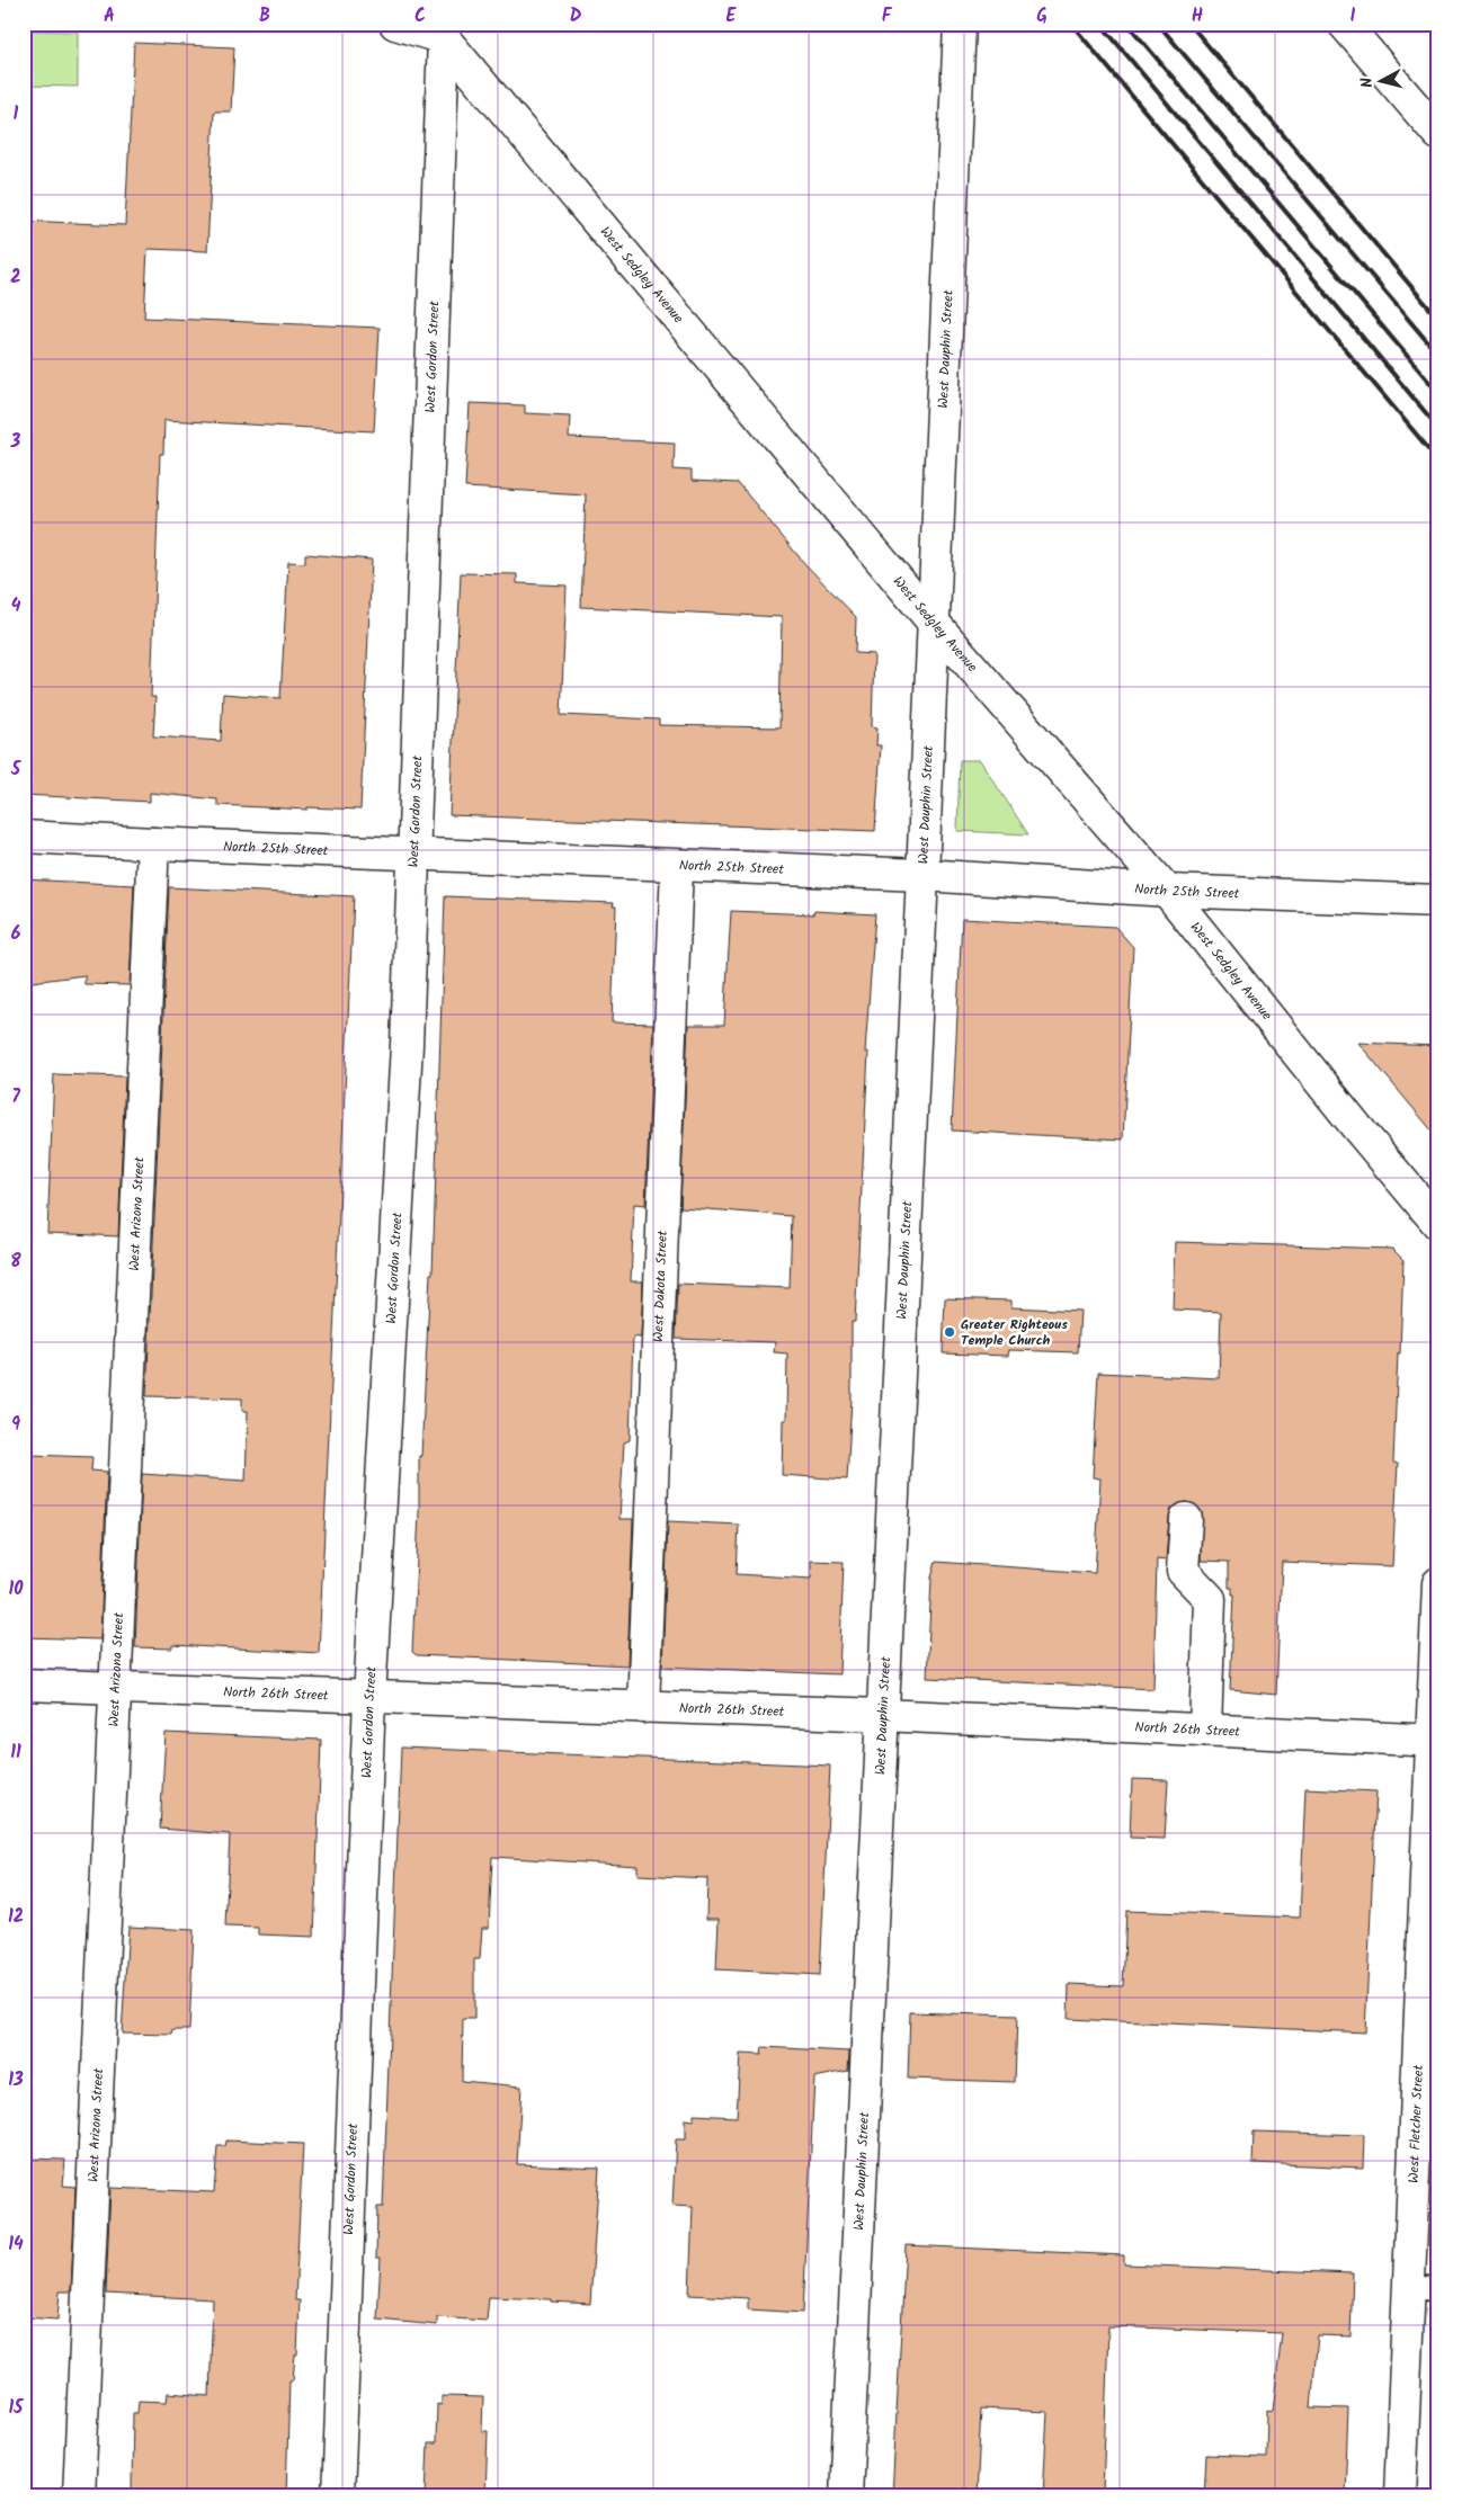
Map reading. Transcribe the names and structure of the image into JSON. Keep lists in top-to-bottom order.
{
  "streets": {
    "street": [
      "West Sedgley Avenue",
      "West Dauphin Street",
      "West Gordon Street",
      "North 25th Street",
      "West Arizona Street",
      "West Dakota Street",
      "North 26th Street",
      "West Fletcher Street"
    ]
  },
  "crossings": [
    ["West Sedgley Avenue", "West Dauphin Street"],
    ["West Sedgley Avenue", "West Gordon Street"],
    ["West Sedgley Avenue", "North 25th Street"],
    ["West Dauphin Street", "North 25th Street"],
    ["West Dauphin Street", "North 26th Street"],
    ["West Gordon Street", "North 25th Street"],
    ["West Gordon Street", "North 26th Street"],
    ["North 25th Street", "West Arizona Street"],
    ["North 25th Street", "West Dakota Street"],
    ["West Arizona Street", "North 26th Street"],
    ["West Dakota Street", "North 26th Street"],
    ["North 26th Street", "West Fletcher Street"]
  ],
  "places": ["Greater Righteous Temple Church"],
  "north": "left",
  "grid": {
    "columns": [
      "A",
      "B",
      "C",
      "D",
      "E",
      "F",
      "G",
      "H",
      "I"
    ],
    "rows": [
      "1",
      "2",
      "3",
      "4",
      "5",
      "6",
      "7",
      "8",
      "9",
      "10",
      "11",
      "12",
      "13",
      "14",
      "15"
    ]
  }
}
